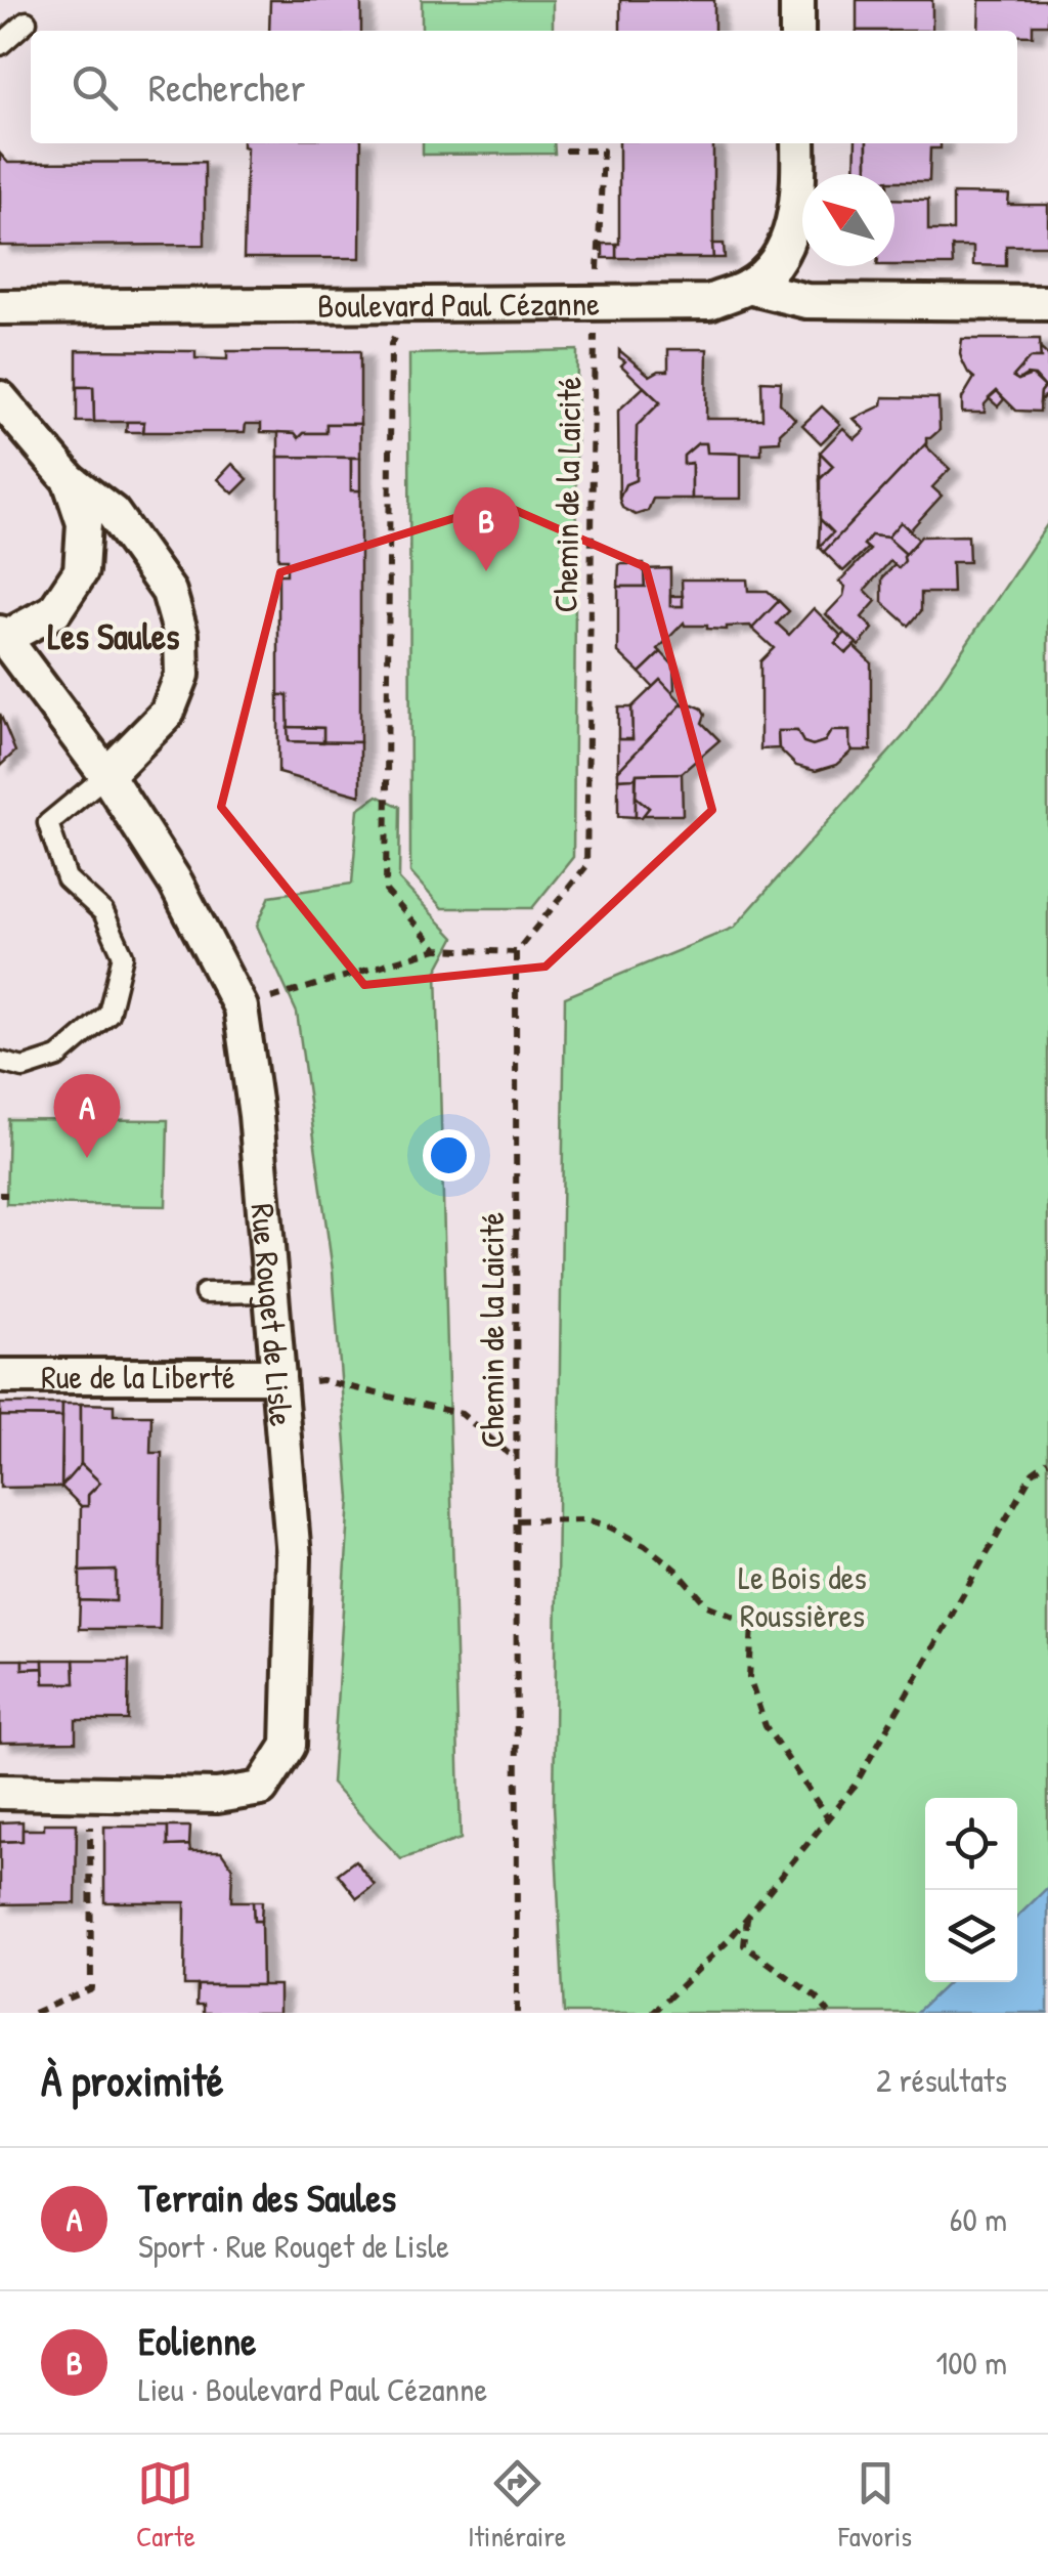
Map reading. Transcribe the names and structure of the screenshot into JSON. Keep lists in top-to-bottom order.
{
  "streets": {
    "street": ["Boulevard Paul Cézanne", "Rue Rouget de Lisle", "Rue de la Liberté"],
    "path": ["Chemin de la Laicité"]
  },
  "crossings": [
    ["Boulevard Paul Cézanne", "Chemin de la Laicité"],
    ["Rue Rouget de Lisle", "Rue de la Liberté"]
  ],
  "districts": ["Les Saules"],
  "parks": ["Le Bois des Roussières"],
  "north": "top left",
  "page": {
    "search": "Rechercher",
    "pins": ["B", "A"],
    "heading": ["À proximité", "2 résultats"],
    "list": [
      {
        "mark": "A",
        "name": "Terrain des Saules",
        "note": "Sport · Rue Rouget de Lisle",
        "value": "60 m"
      },
      {
        "mark": "B",
        "name": "Eolienne",
        "note": "Lieu · Boulevard Paul Cézanne",
        "value": "100 m"
      }
    ],
    "nav": ["Carte", "Itinéraire", "Favoris"]
  }
}
